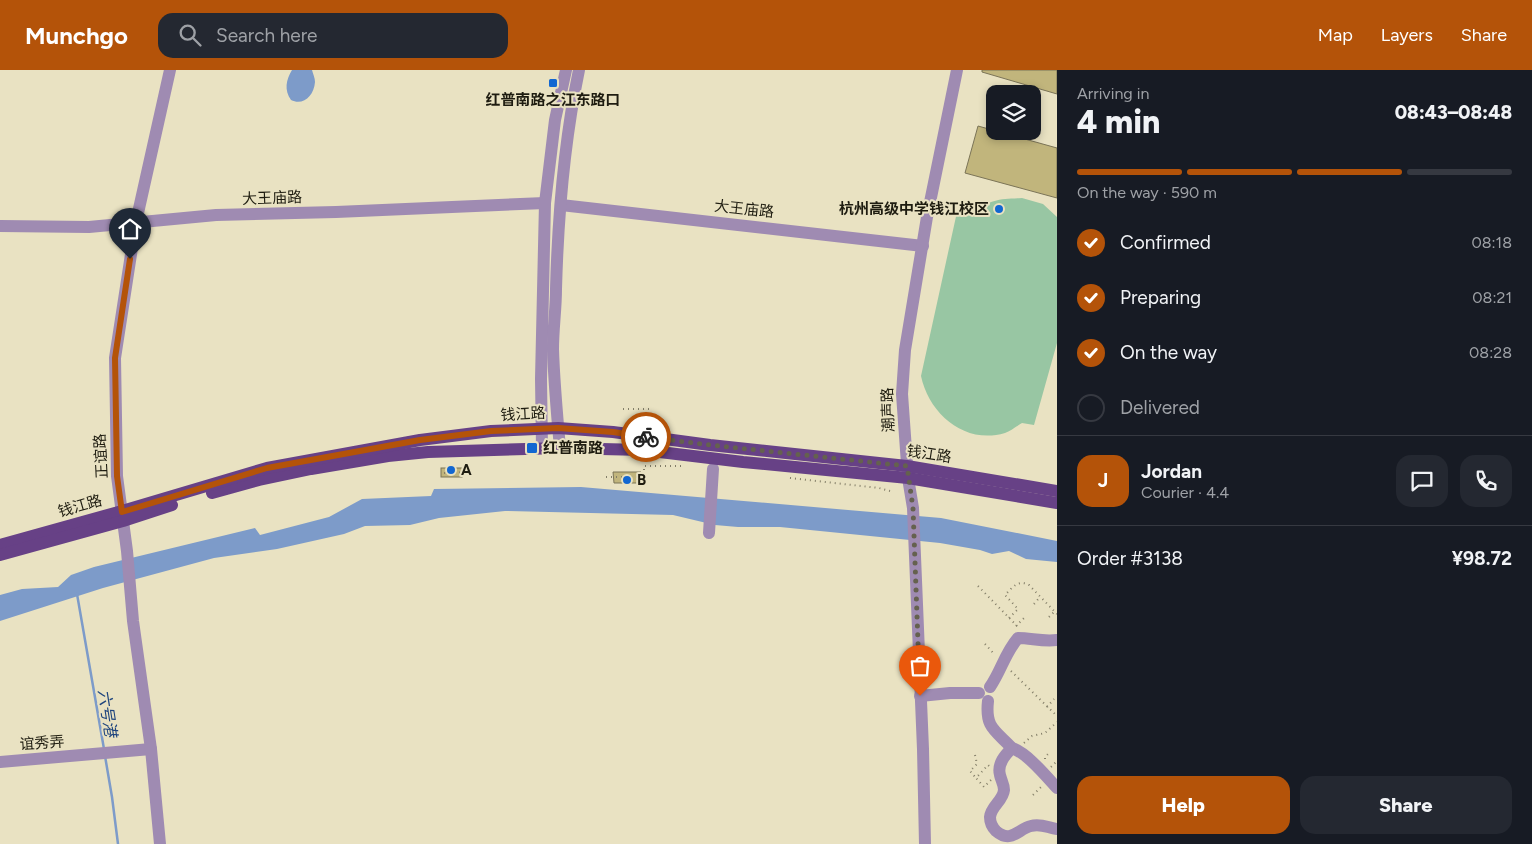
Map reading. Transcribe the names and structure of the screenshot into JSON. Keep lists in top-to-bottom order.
{
  "streets": {
    "main road": ["钱江路"],
    "street": [
      "大王庙路",
      "潮声路",
      "正谊路",
      "谊秀弄"
    ]
  },
  "crossings": [
    ["大王庙路", "潮声路"],
    ["大王庙路", "正谊路"],
    ["潮声路", "钱江路"],
    ["钱江路", "正谊路"],
    ["正谊路", "谊秀弄"]
  ],
  "water": ["六号港"],
  "places": {
    "transit": ["红普南路之江东路口", "红普南路"],
    "other": ["杭州高级中学钱江校区", "A", "B"]
  },
  "page": {
    "header": "Munchgo",
    "search": "Search here",
    "nav": ["Map", "Layers", "Share"],
    "heading": ["4 min", "Arriving in", "08:43–08:48"],
    "panel": [
      "Jordan",
      "Courier · 4.4",
      "Order #3138",
      "¥98.72"
    ],
    "bar": "On the way · 590 m",
    "list": [
      ["Confirmed", "08:18"],
      ["Preparing", "08:21"],
      ["On the way", "08:28"],
      "Delivered"
    ],
    "round": "J",
    "buttons": ["Help", "Share"]
  }
}
